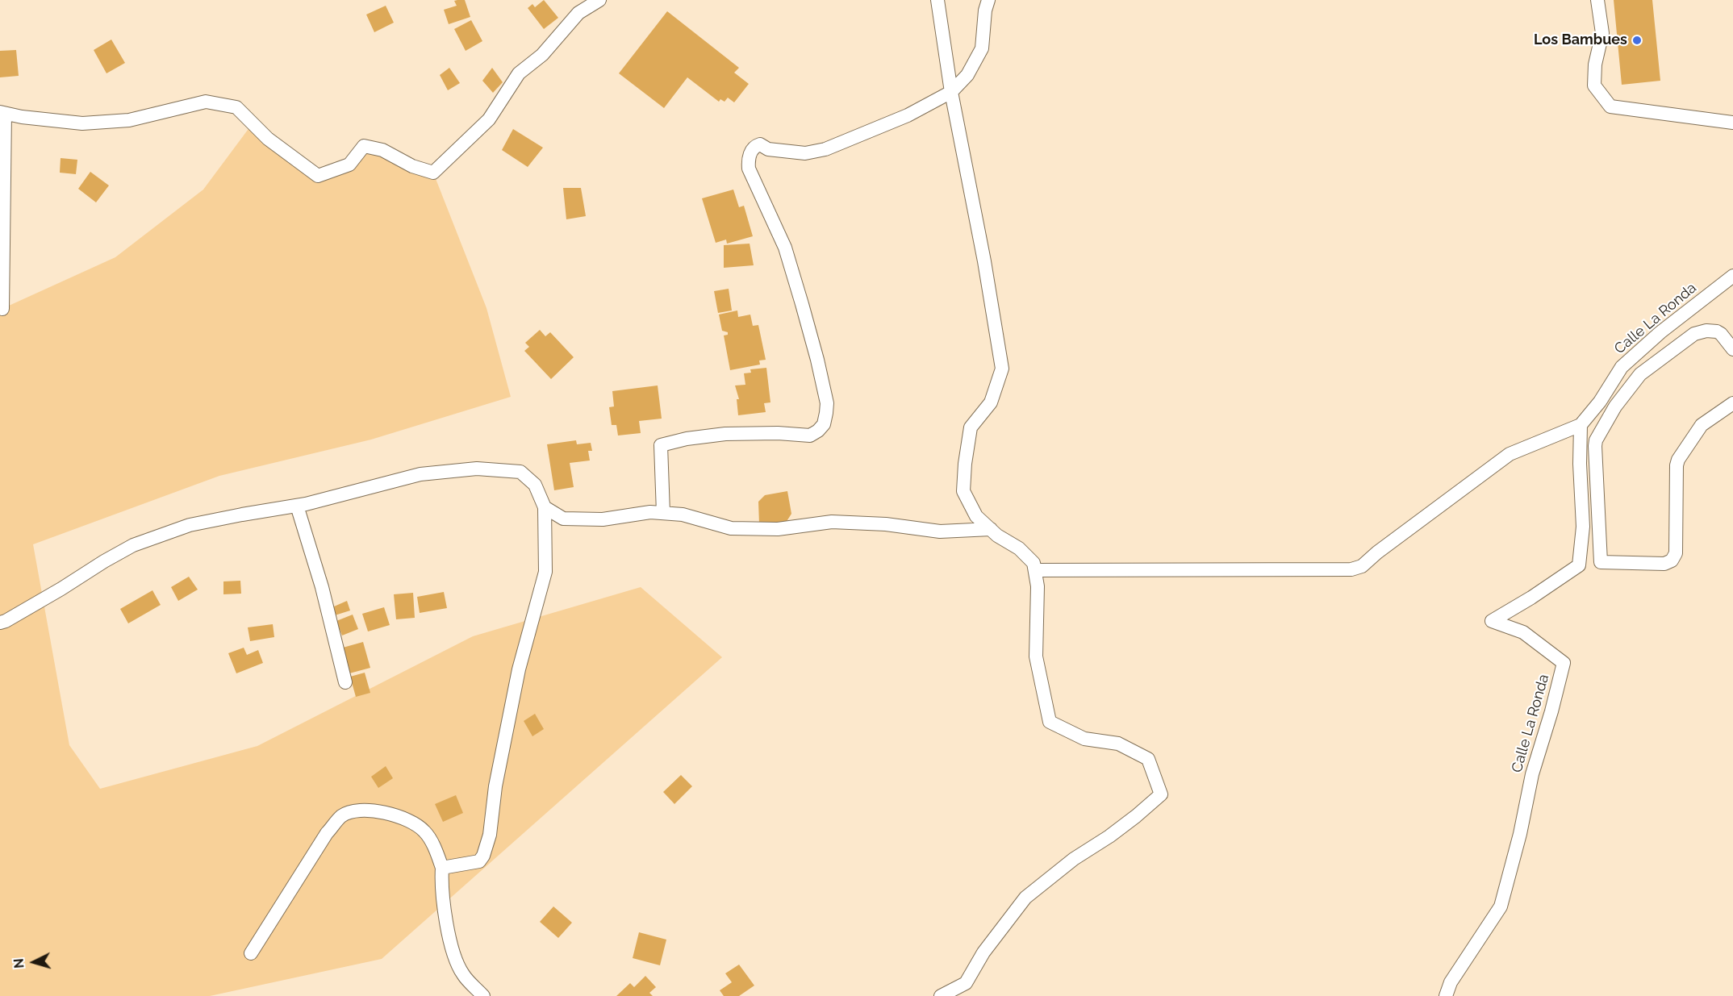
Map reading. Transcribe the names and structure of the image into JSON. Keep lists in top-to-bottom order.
{
  "streets": {
    "street": ["Calle La Ronda"]
  },
  "places": ["Los Bambues"],
  "north": "left"
}
